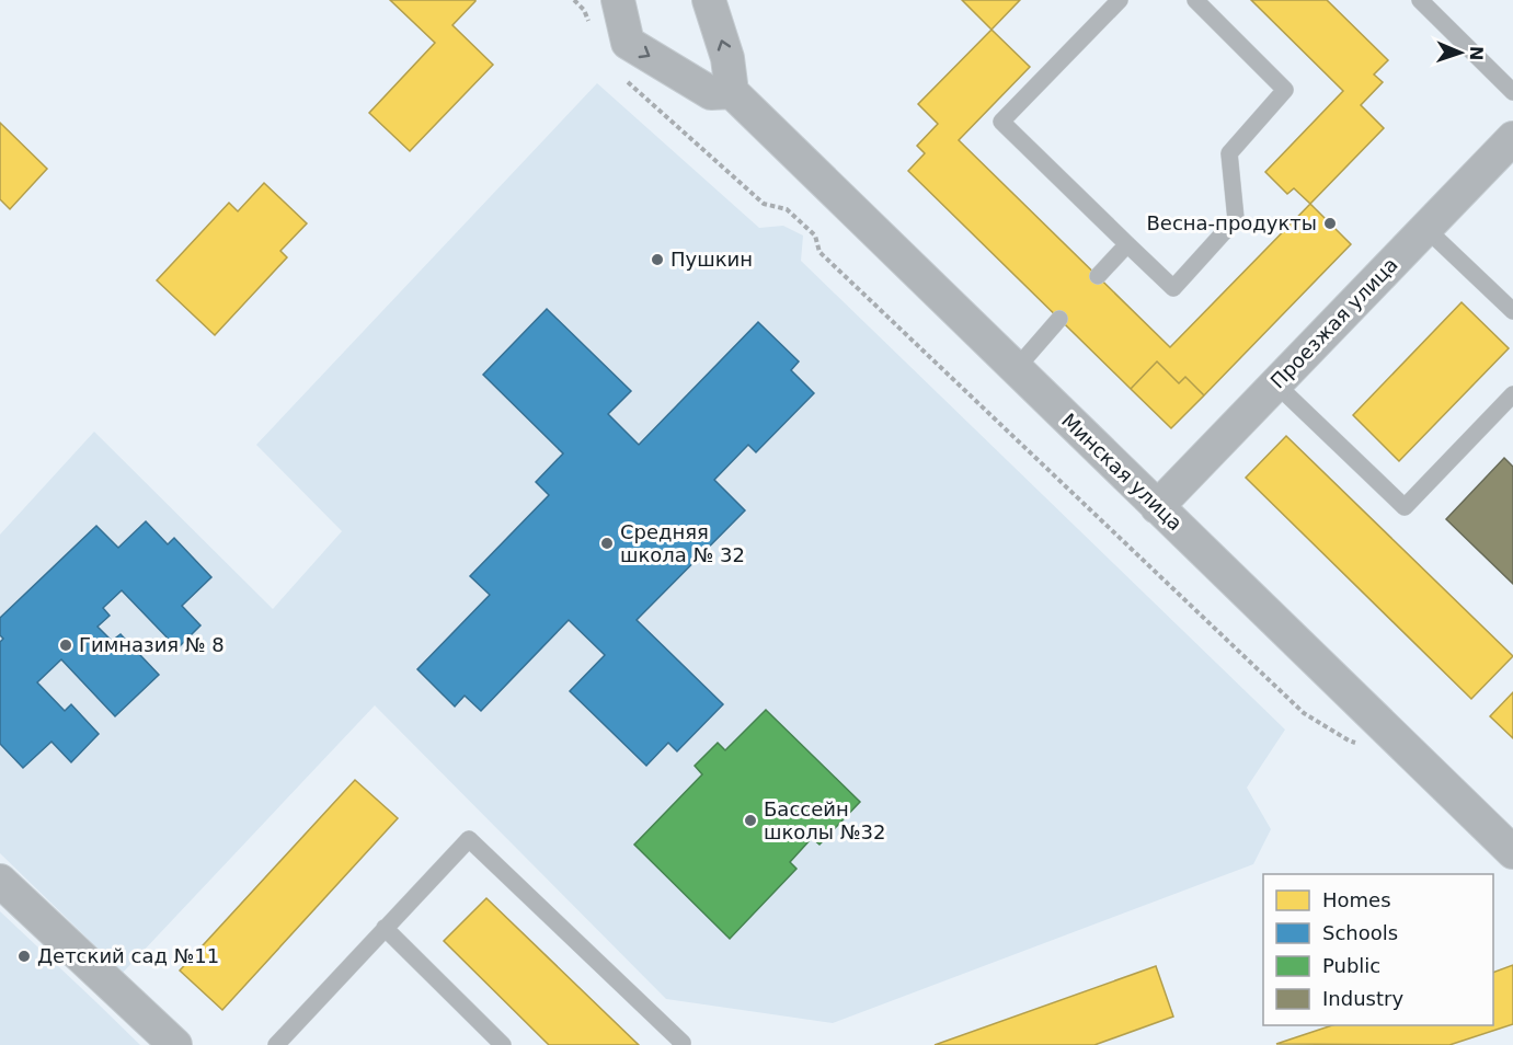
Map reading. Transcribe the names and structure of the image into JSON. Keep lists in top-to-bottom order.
{
  "streets": {
    "street": ["Проезжая улица", "Минская улица"]
  },
  "crossings": [
    ["Проезжая улица", "Минская улица"]
  ],
  "places": [
    "Весна-продукты",
    "Пушкин",
    "Средняя школа № 32",
    "Гимназия № 8",
    "Бассейн школы №32",
    "Детский сад №11"
  ],
  "legend": [
    "Homes",
    "Schools",
    "Public",
    "Industry"
  ],
  "north": "right"
}
